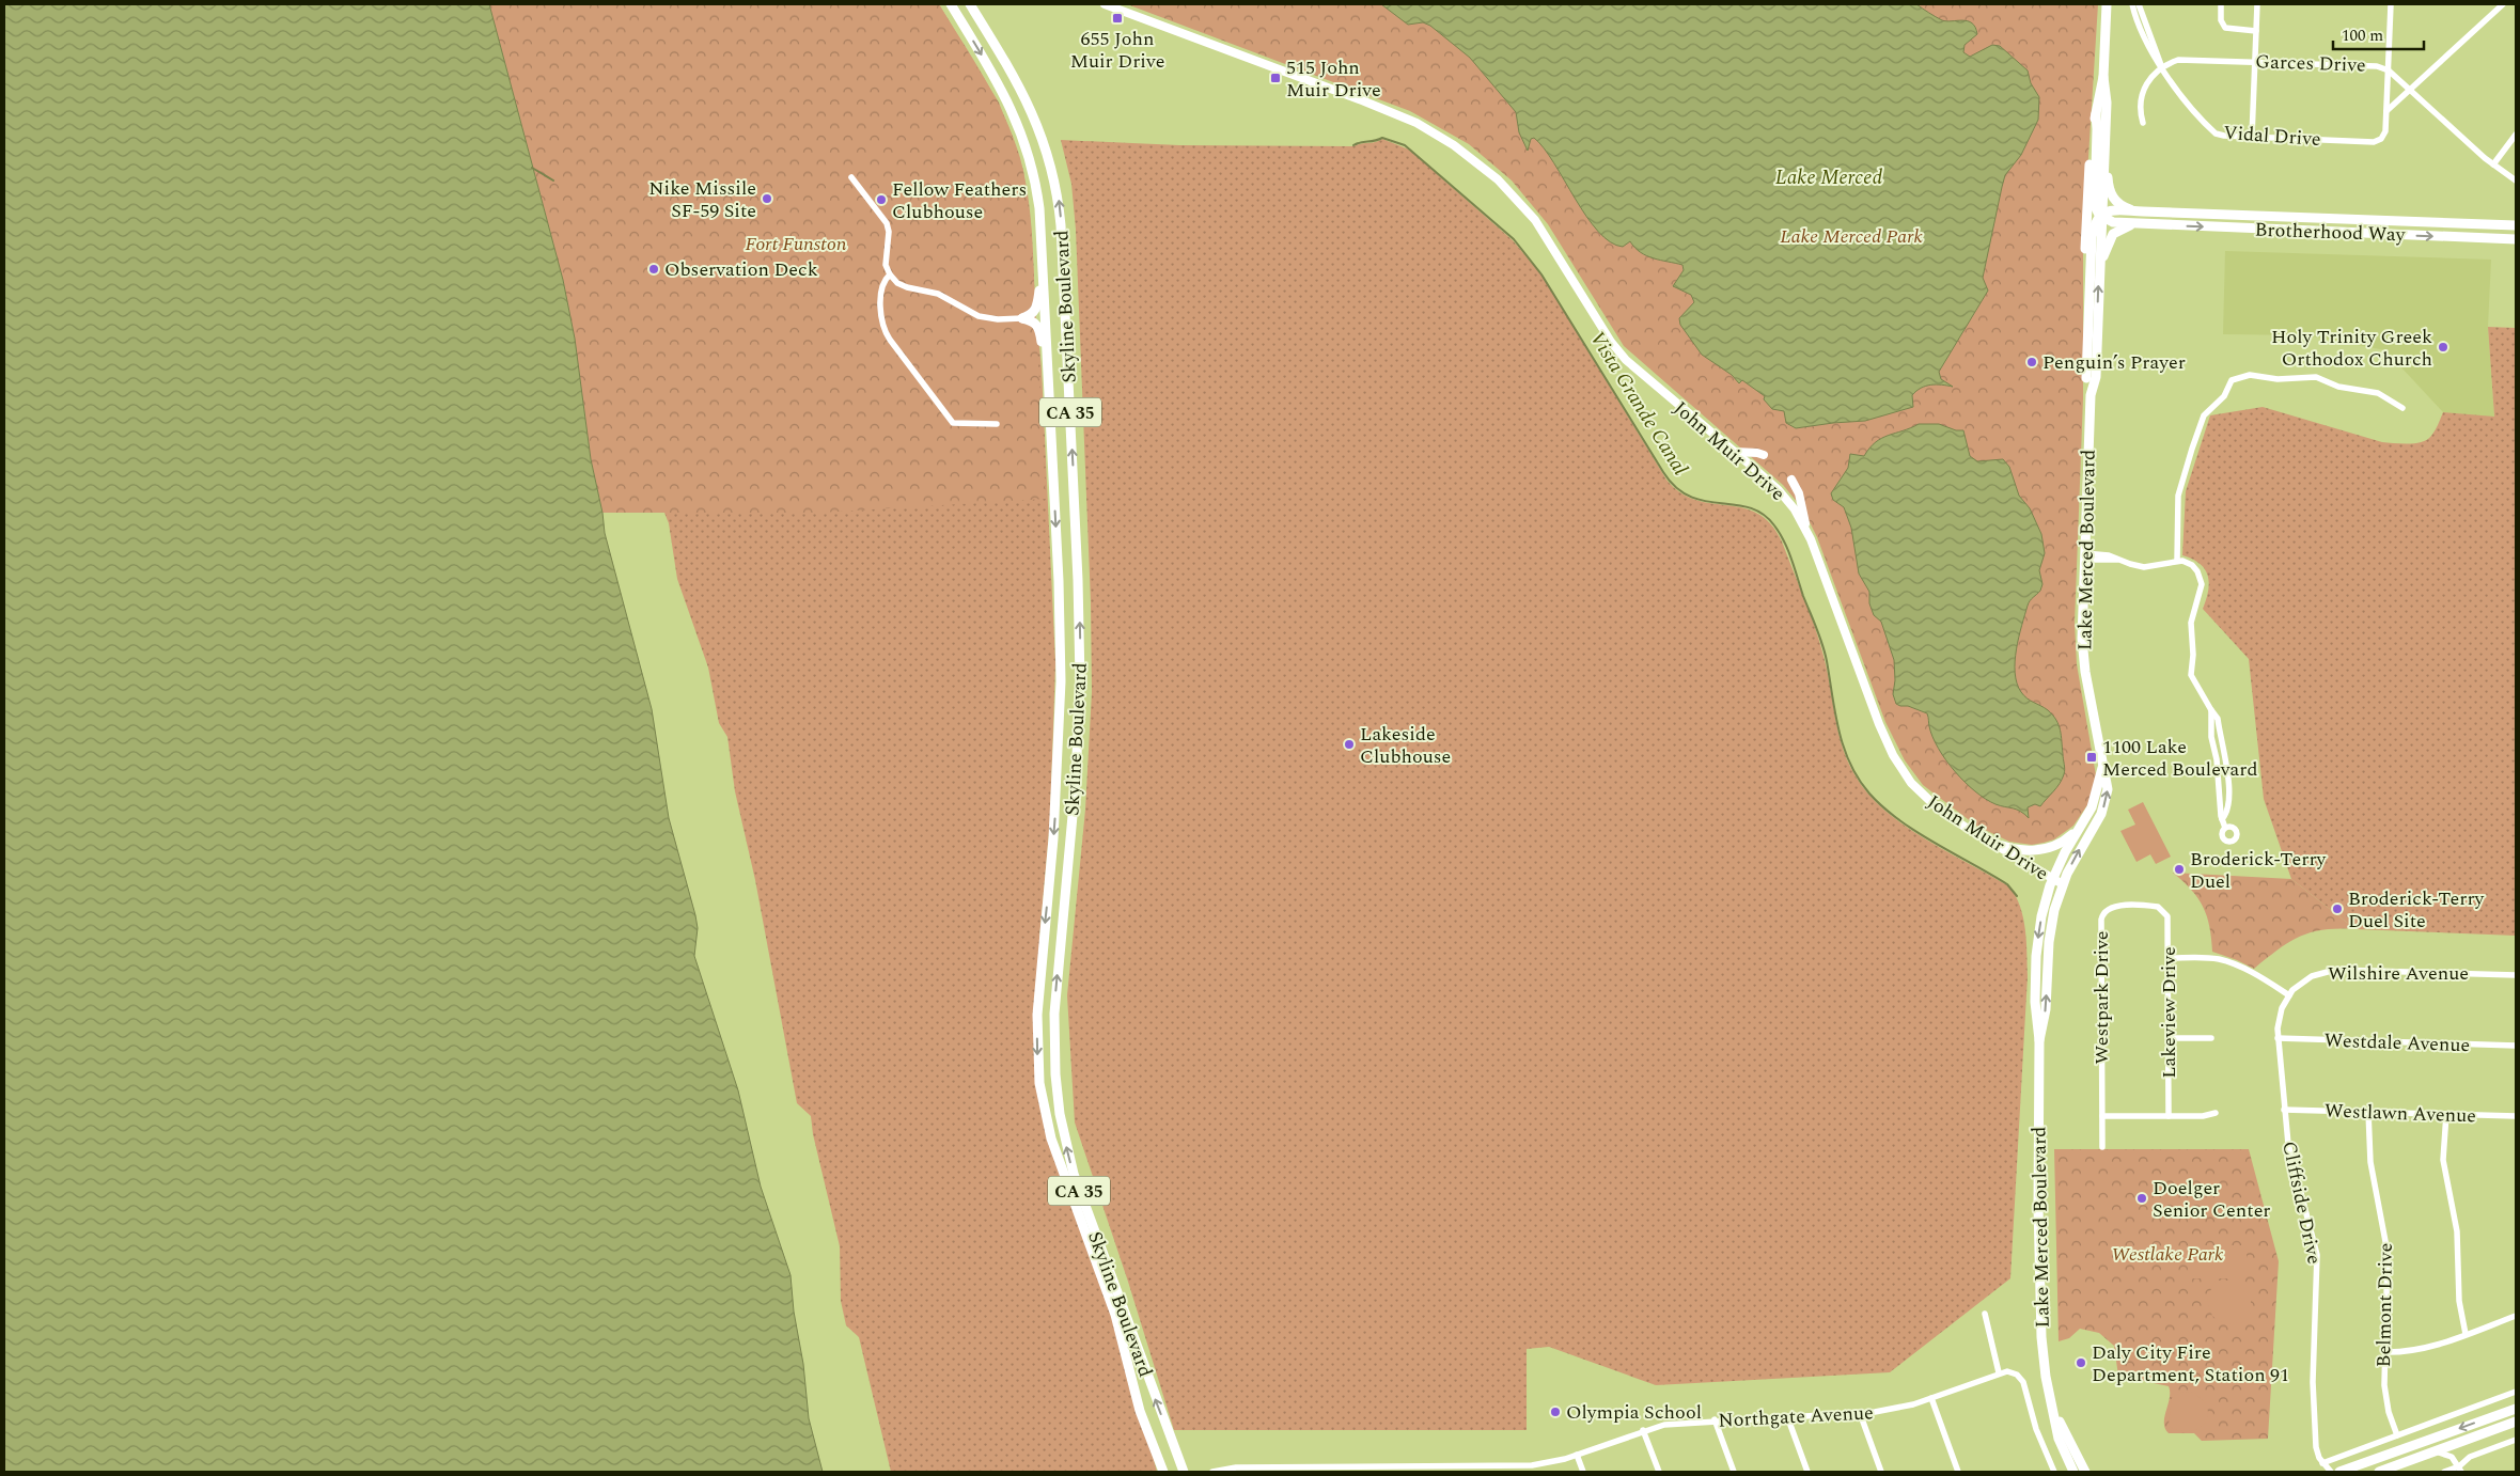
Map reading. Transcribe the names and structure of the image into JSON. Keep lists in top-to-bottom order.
{
  "streets": {
    "main road": [
      "Brotherhood Way",
      "Skyline Boulevard",
      "CA 35",
      "Lake Merced Boulevard"
    ],
    "street": [
      "Garces Drive",
      "Vidal Drive",
      "John Muir Drive",
      "Wilshire Avenue",
      "Westpark Drive",
      "Lakeview Drive",
      "Westdale Avenue",
      "Westlawn Avenue",
      "Cliffside Drive",
      "Belmont Drive",
      "Northgate Avenue"
    ]
  },
  "crossings": [
    ["Garces Drive", "Vidal Drive"],
    ["Brotherhood Way", "Lake Merced Boulevard"],
    ["John Muir Drive", "Lake Merced Boulevard"],
    ["Wilshire Avenue", "Cliffside Drive"],
    ["Westpark Drive", "Lakeview Drive"],
    ["Westdale Avenue", "Cliffside Drive"],
    ["Westlawn Avenue", "Cliffside Drive"],
    ["Westlawn Avenue", "Belmont Drive"]
  ],
  "water": ["Lake Merced", "Vista Grande Canal"],
  "parks": ["Lake Merced Park", "Fort Funston", "Westlake Park"],
  "places": {
    "transit": ["655 John Muir Drive", "515 John Muir Drive", "1100 Lake Merced Boulevard"],
    "other": [
      "Nike Missile SF-59 Site",
      "Fellow Feathers Clubhouse",
      "Observation Deck",
      "Holy Trinity Greek Orthodox Church",
      "Penguin’s Prayer",
      "Lakeside Clubhouse",
      "Broderick-Terry Duel",
      "Broderick-Terry Duel Site",
      "Doelger Senior Center",
      "Daly City Fire Department, Station 91",
      "Olympia School"
    ]
  },
  "scale_bar": "100 m"
}
